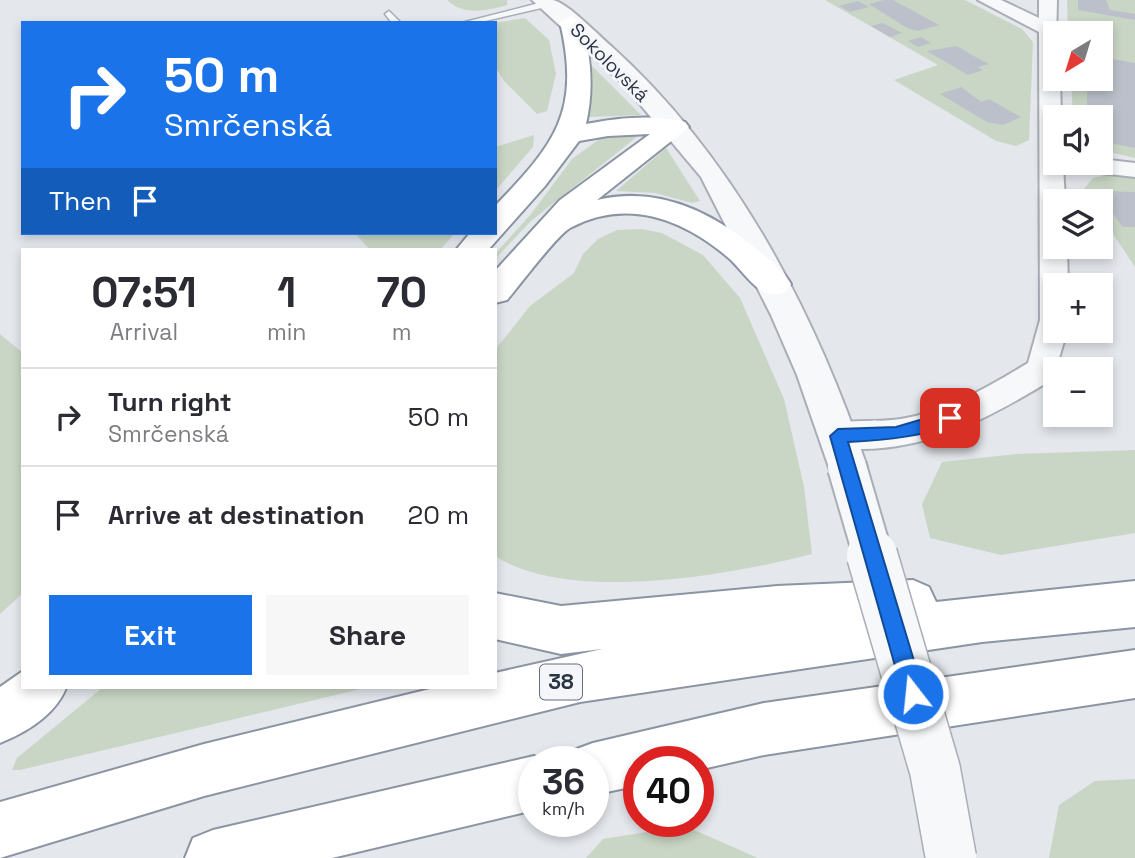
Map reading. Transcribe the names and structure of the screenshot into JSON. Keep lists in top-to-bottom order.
{
  "streets": {
    "highway": ["38"],
    "street": ["Sokolovská"]
  },
  "north": "bottom left",
  "page": {
    "map_buttons": ["+", "−"],
    "turn": ["50 m", "Smrčenská"],
    "then": "Then",
    "eta": [
      "07:51",
      "Arrival",
      "1",
      "min",
      "70",
      "m"
    ],
    "list": [
      {
        "name": "Turn right",
        "note": "Smrčenská",
        "value": "50 m"
      },
      {
        "name": "Arrive at destination",
        "value": "20 m"
      }
    ],
    "buttons": ["Exit", "Share"],
    "speed": "36 km/h",
    "limit": "40"
  }
}
